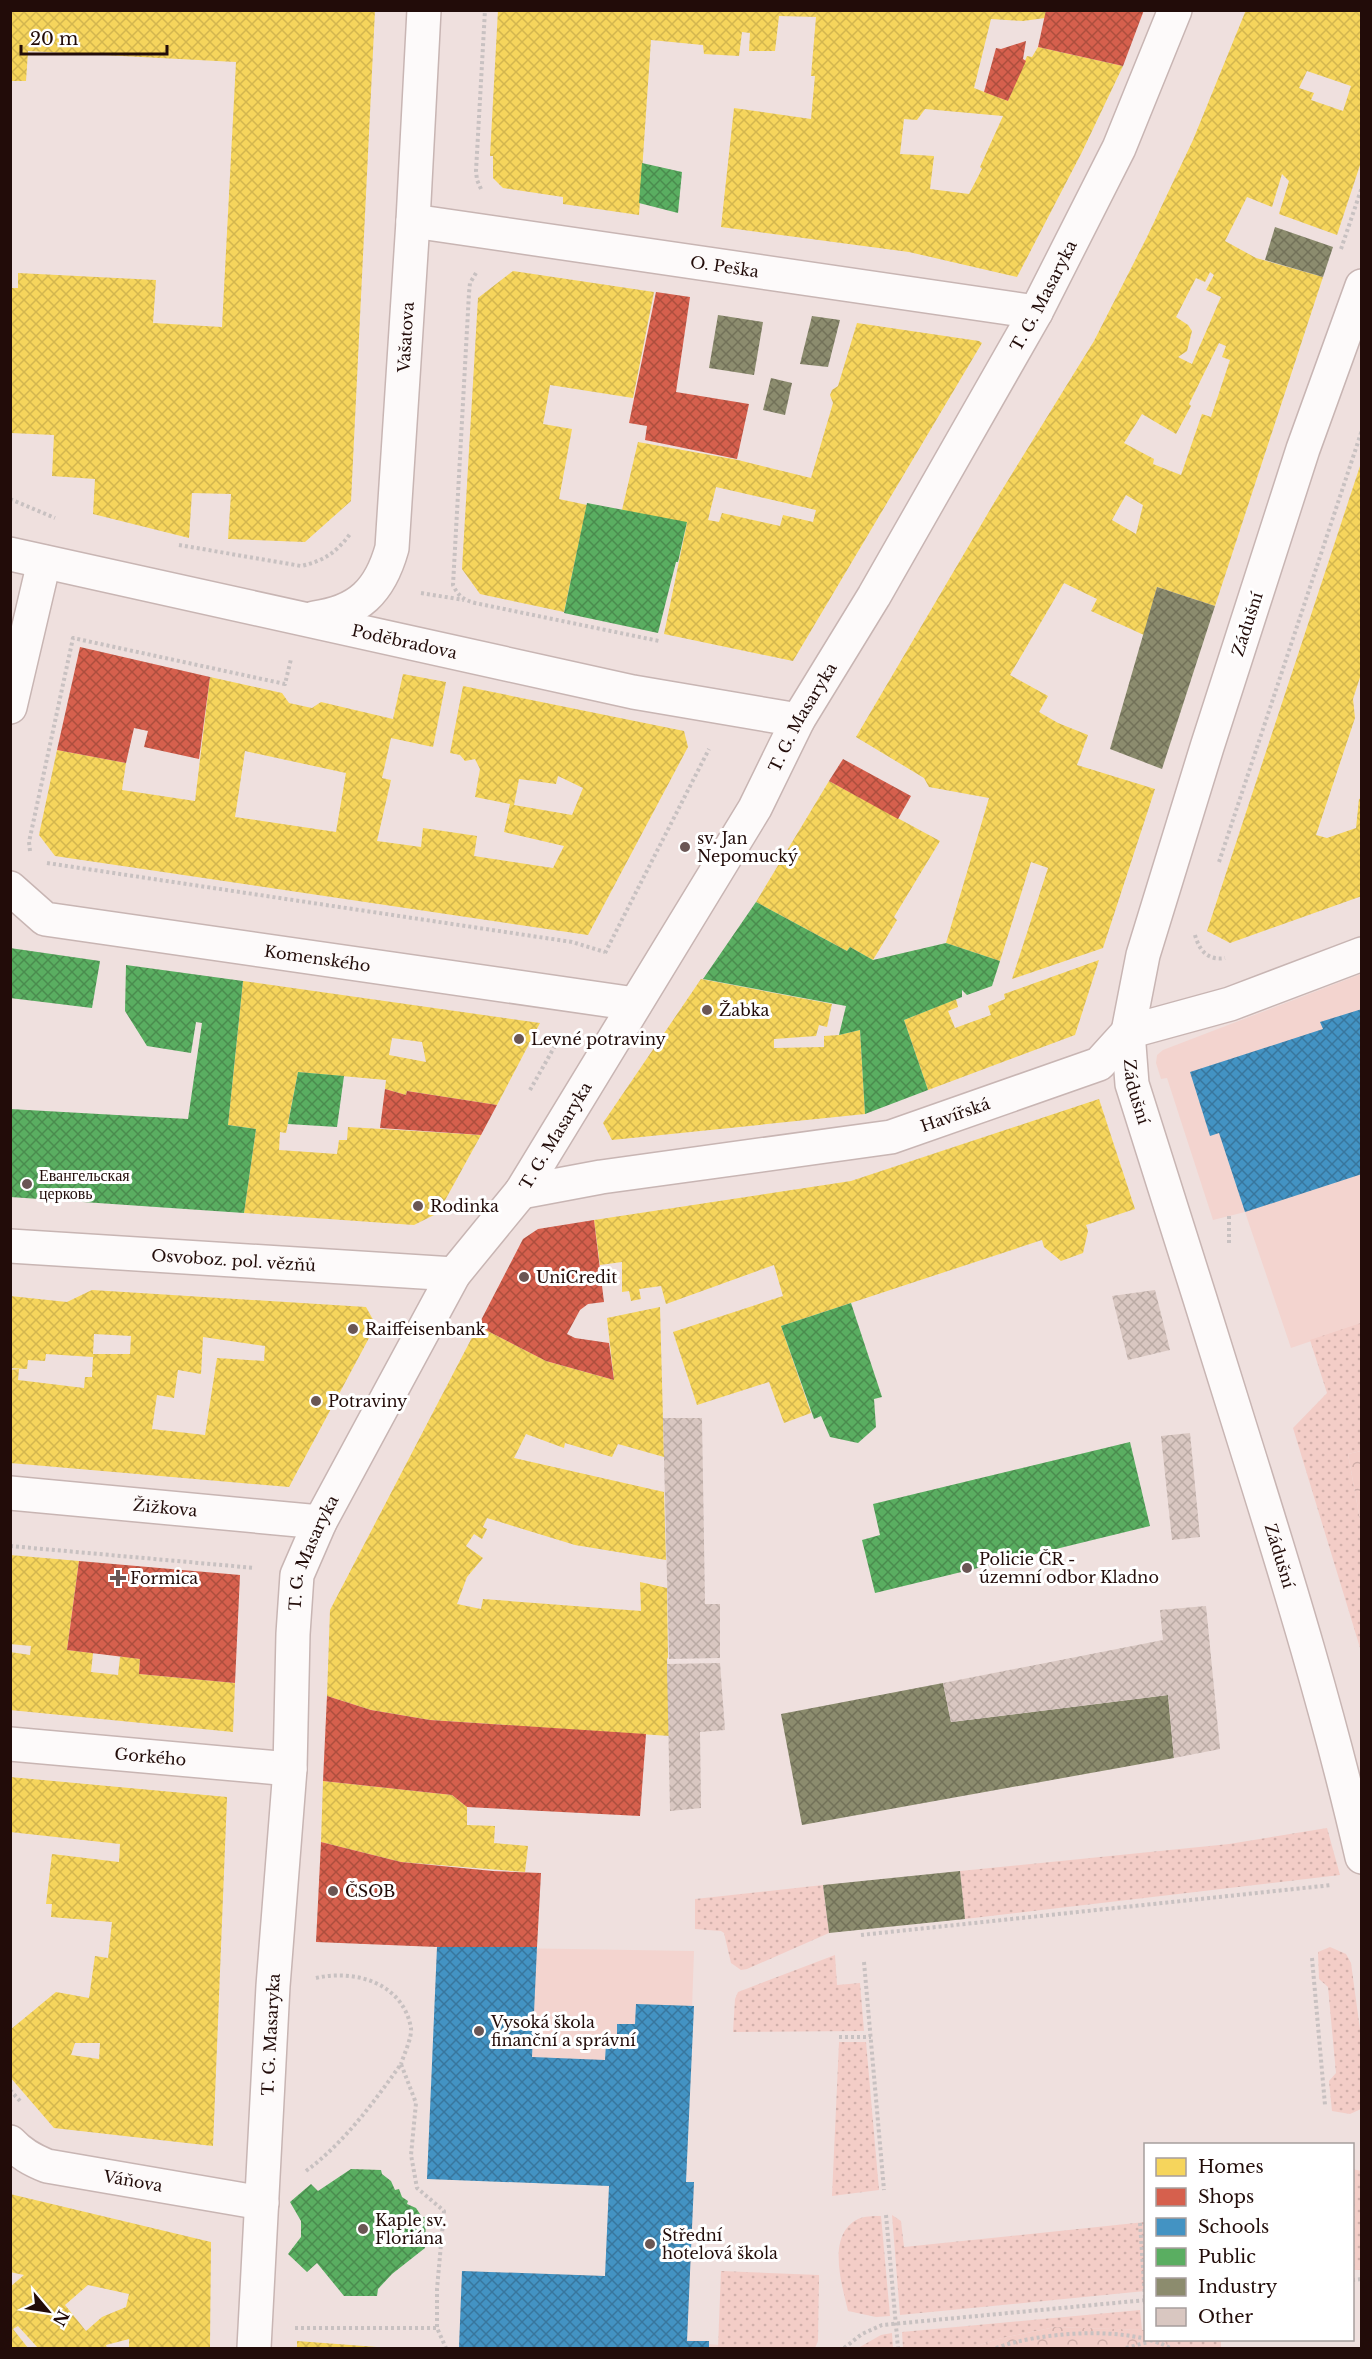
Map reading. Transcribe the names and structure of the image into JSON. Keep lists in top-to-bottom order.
{
  "streets": {
    "street": [
      "O. Peška",
      "T. G. Masaryka",
      "Vašatova",
      "Zádušní",
      "Poděbradova",
      "Komenského",
      "Havířská",
      "Osvoboz. pol. vězňů",
      "Žižkova",
      "Gorkého",
      "Váňova"
    ]
  },
  "crossings": [
    ["O. Peška", "T. G. Masaryka"],
    ["O. Peška", "Vašatova"],
    ["T. G. Masaryka", "Poděbradova"],
    ["T. G. Masaryka", "Komenského"],
    ["T. G. Masaryka", "Havířská"],
    ["T. G. Masaryka", "Osvoboz. pol. vězňů"],
    ["T. G. Masaryka", "Žižkova"],
    ["T. G. Masaryka", "Gorkého"],
    ["T. G. Masaryka", "Váňova"],
    ["Vašatova", "Poděbradova"],
    ["Zádušní", "Havířská"]
  ],
  "places": {
    "other": [
      "sv. Jan Nepomucký",
      "Žabka",
      "Levné potraviny",
      "Евангельская церковь",
      "Rodinka",
      "UniCredit",
      "Raiffeisenbank",
      "Potraviny",
      "Policie ČR - územní odbor Kladno",
      "ČSOB",
      "Vysoká škola finanční a správní",
      "Kaple sv. Floriána",
      "Střední hotelová škola"
    ],
    "health": ["Formica"]
  },
  "legend": [
    "Homes",
    "Shops",
    "Schools",
    "Public",
    "Industry",
    "Other"
  ],
  "scale_bar": "20 m",
  "north": "bottom right"
}
